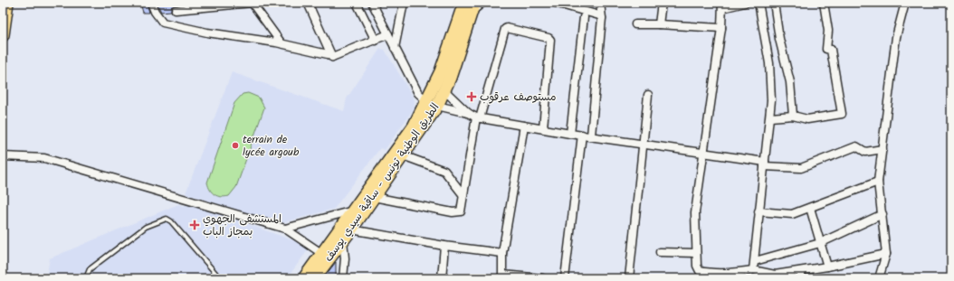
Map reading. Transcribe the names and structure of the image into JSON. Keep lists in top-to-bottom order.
{
  "streets": {
    "main road": ["الطريق الوطنية تونس - ساقية سيدي يوسف"]
  },
  "places": {
    "health": ["مستوصف عرقوب", "المستشفى الجهوي بمجاز الباب"],
    "other": ["terrain de lycée argoub"]
  }
}
